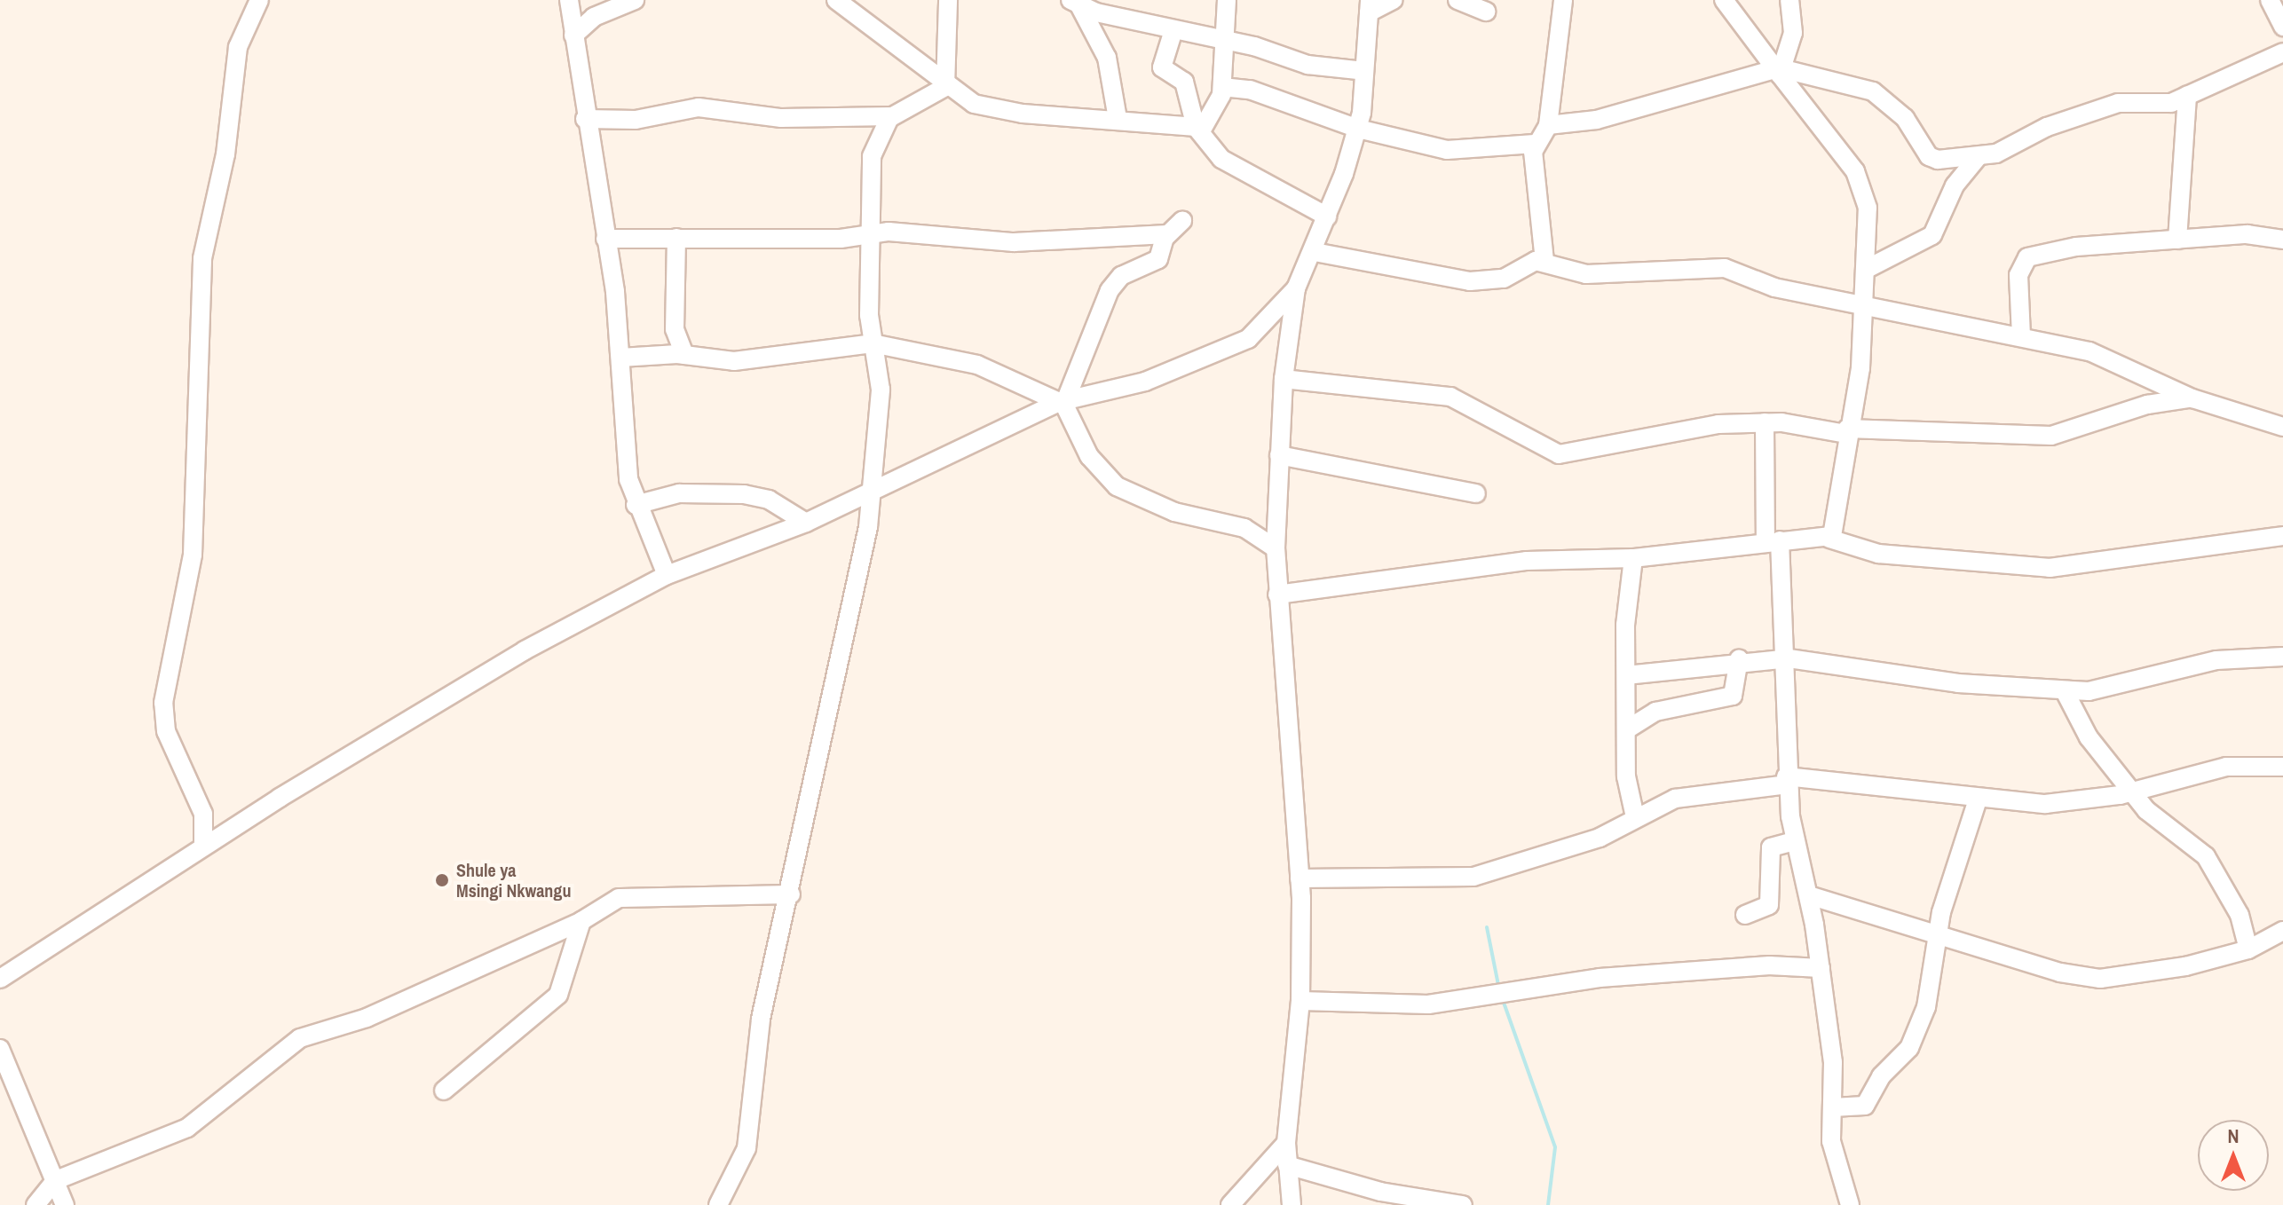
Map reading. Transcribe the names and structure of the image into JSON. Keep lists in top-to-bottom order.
{
  "places": ["Shule ya Msingi Nkwangu"],
  "north": "top"
}
